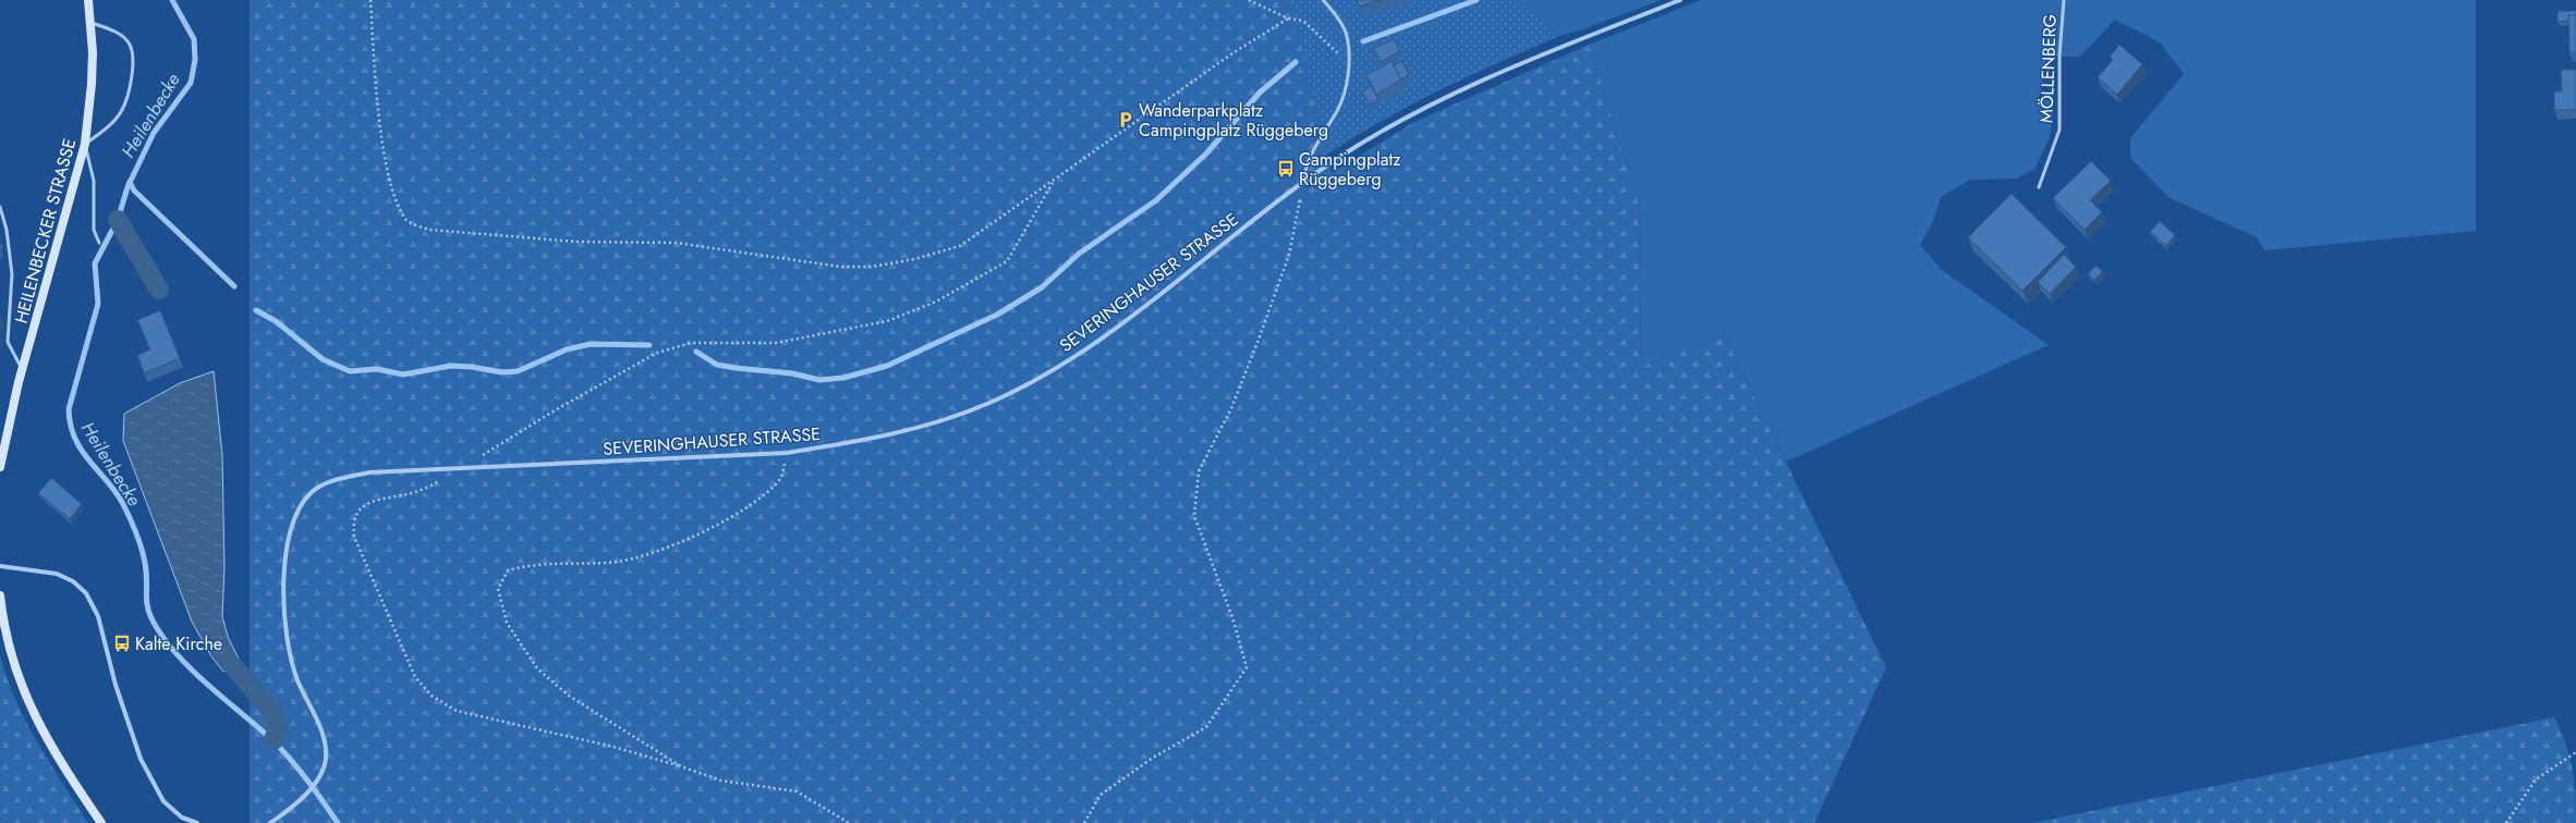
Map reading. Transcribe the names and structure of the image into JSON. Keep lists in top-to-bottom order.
{
  "streets": {
    "main road": ["HEILENBECKER STRASSE"],
    "street": ["SEVERINGHAUSER STRASSE"],
    "lane": ["MÖLLENBERG"]
  },
  "water": ["Heilenbecke"],
  "places": {
    "parking": ["Wanderparkplatz Campingplatz Rüggeberg"],
    "bus stop": ["Campingplatz Rüggeberg", "Kalte Kirche"]
  }
}
